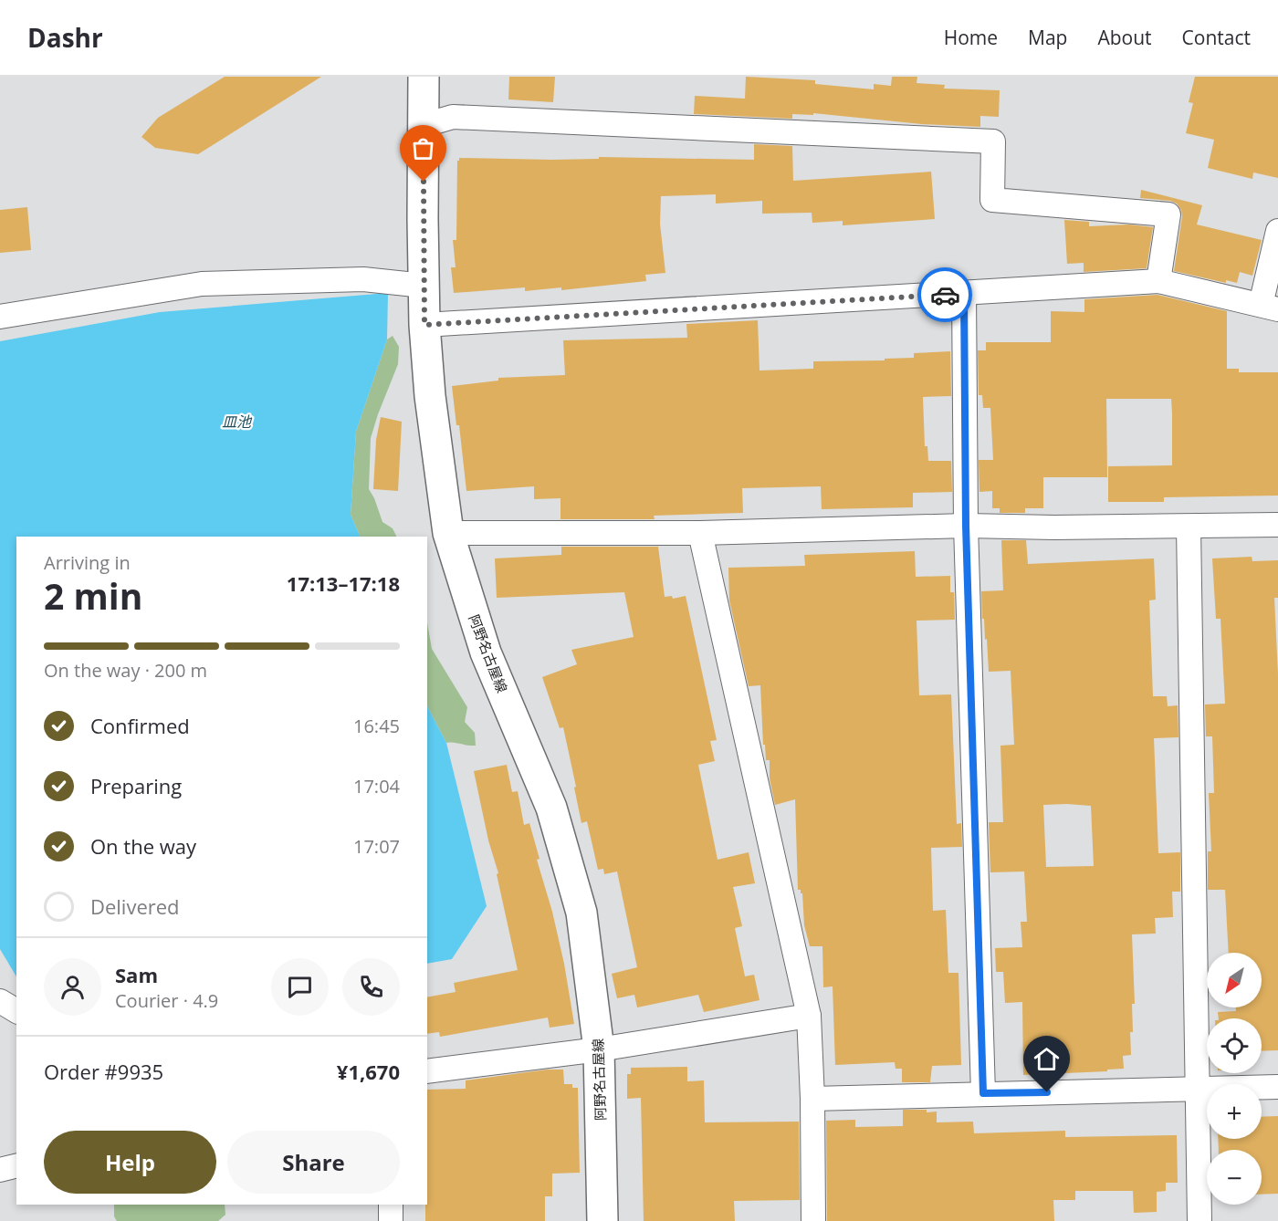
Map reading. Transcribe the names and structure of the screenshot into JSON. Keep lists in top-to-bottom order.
{
  "streets": {
    "main road": ["阿野名古屋線"]
  },
  "water": ["皿池"],
  "north": "bottom left",
  "page": {
    "header": "Dashr",
    "nav": [
      "Home",
      "Map",
      "About",
      "Contact"
    ],
    "heading": ["2 min", "Arriving in", "17:13–17:18"],
    "panel": [
      "Sam",
      "Courier · 4.9",
      "Order #9935",
      "¥1,670"
    ],
    "bar": "On the way · 200 m",
    "list": [
      ["Confirmed", "16:45"],
      ["Preparing", "17:04"],
      ["On the way", "17:07"],
      "Delivered"
    ],
    "map_buttons": ["+", "−"],
    "buttons": ["Help", "Share"]
  }
}
